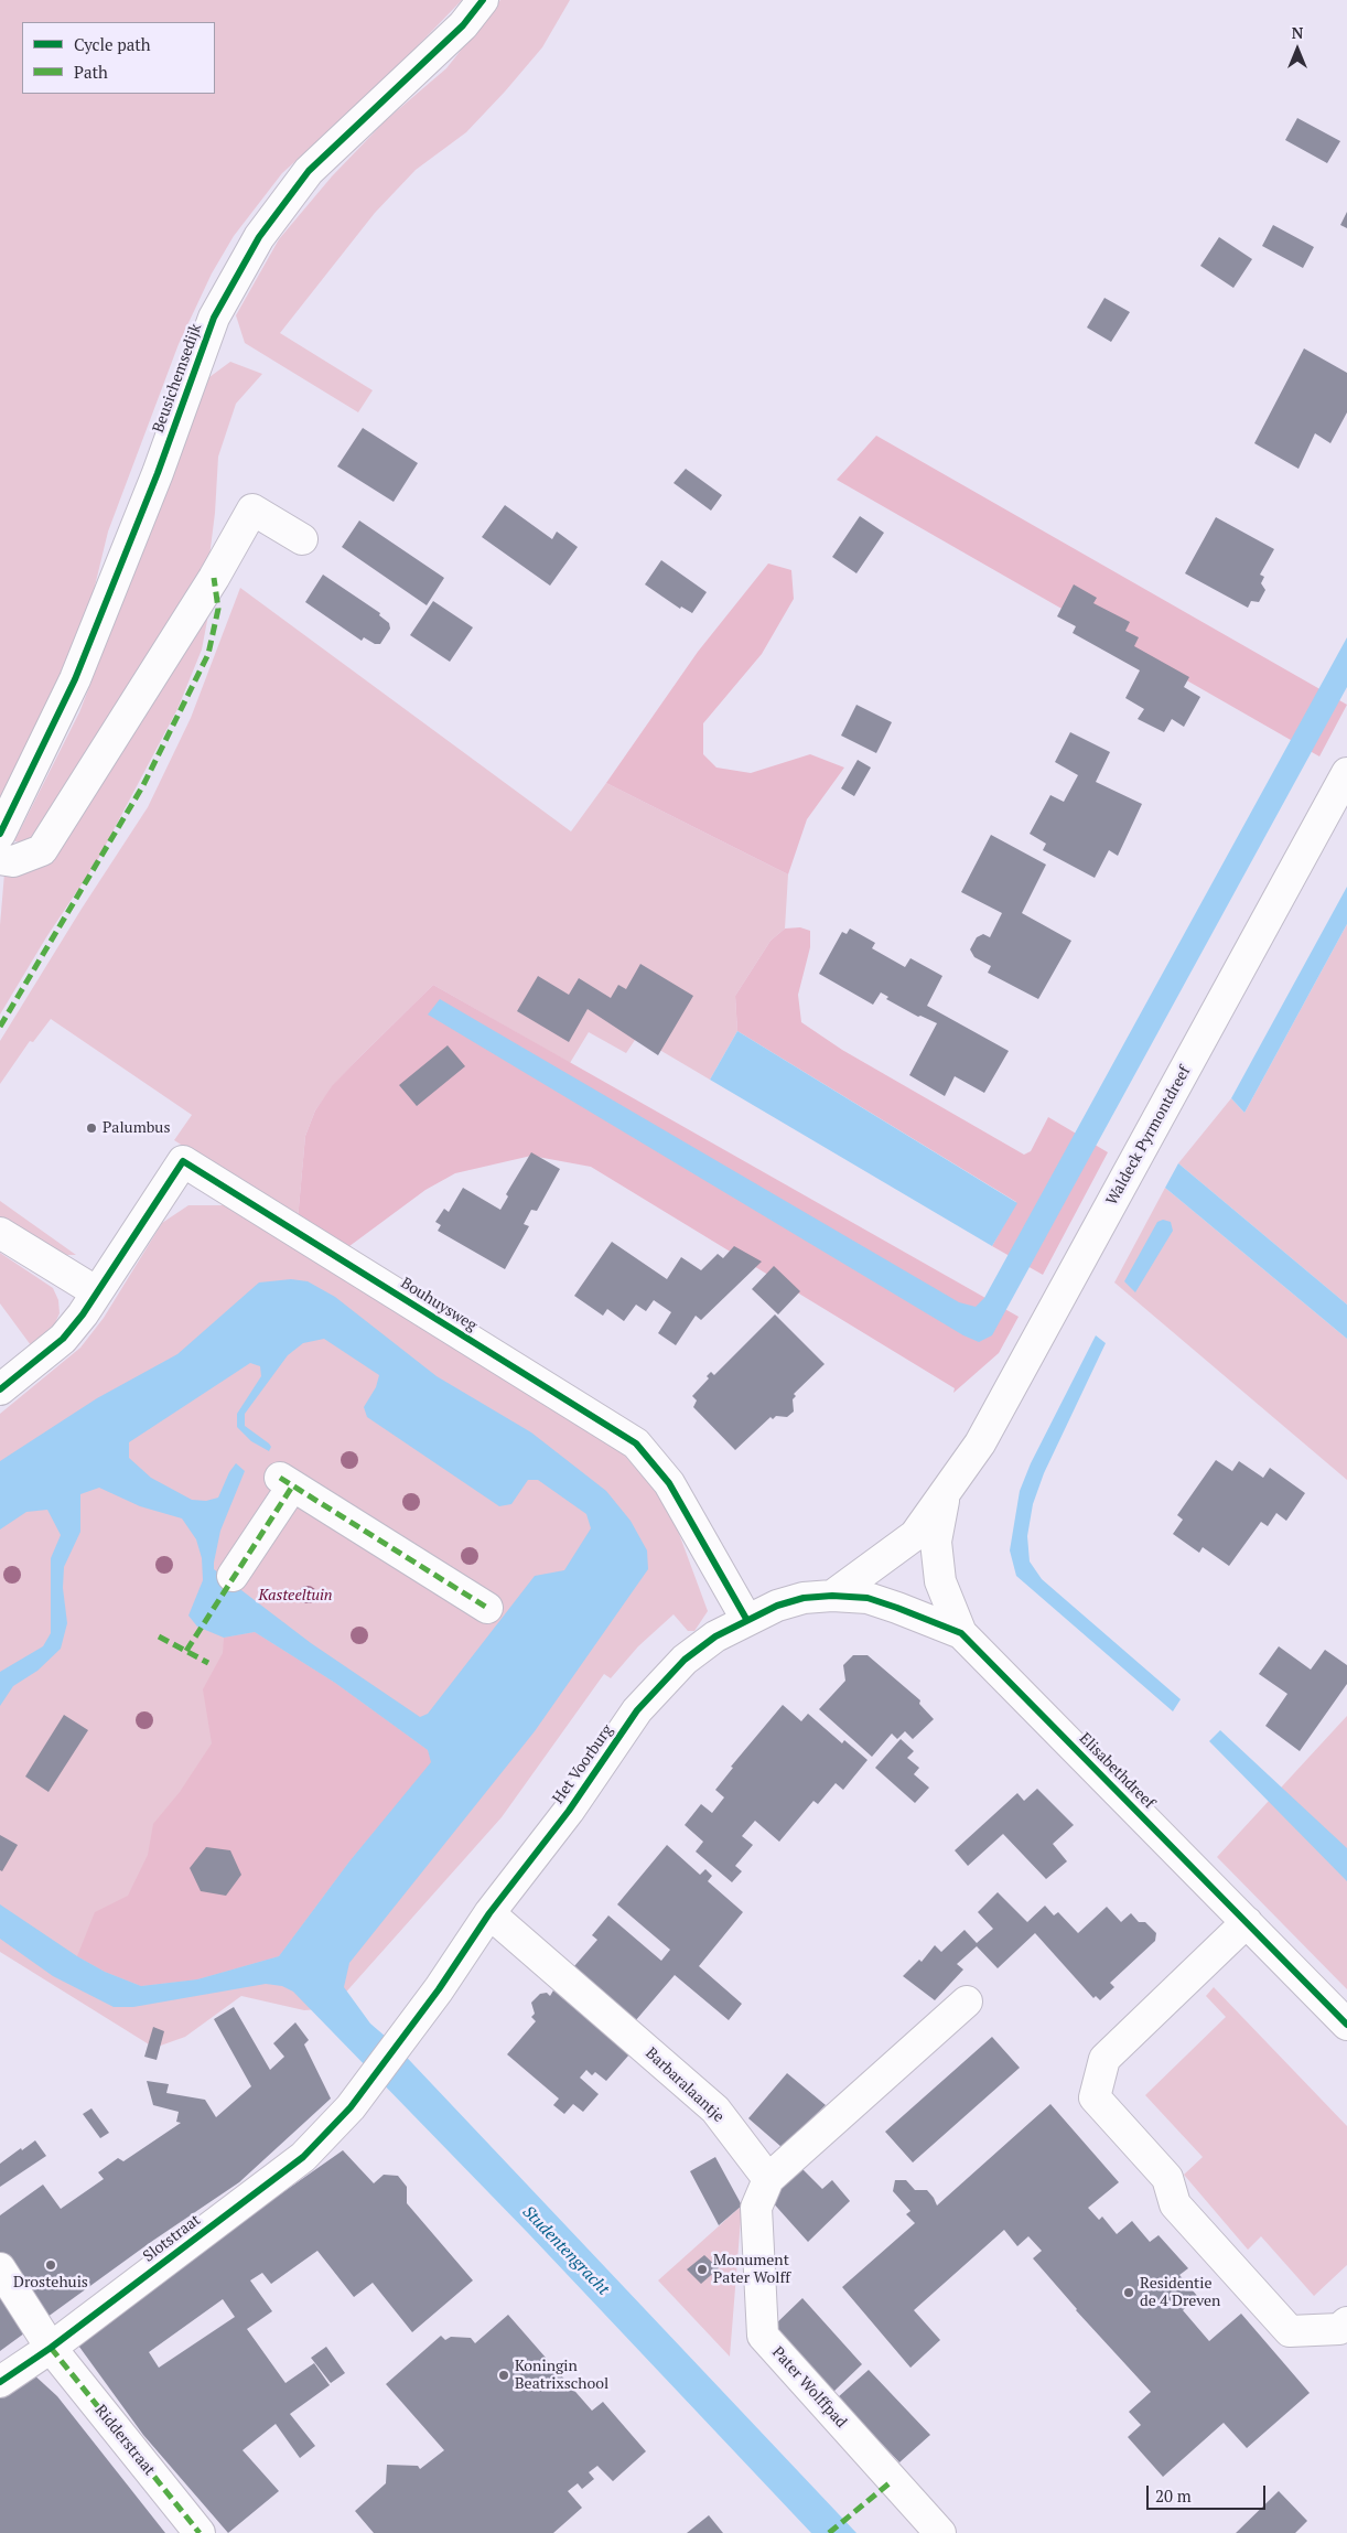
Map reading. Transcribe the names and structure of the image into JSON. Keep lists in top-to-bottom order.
{
  "streets": {
    "street": [
      "Beusichemsedijk",
      "Waldeck Pyrmontdreef",
      "Bouhuysweg",
      "Het Voorburg",
      "Elisabethdreef",
      "Barbaralaantje",
      "Slotstraat",
      "Pater Wolffpad",
      "Ridderstraat"
    ]
  },
  "crossings": [
    ["Waldeck Pyrmontdreef", "Het Voorburg"],
    ["Waldeck Pyrmontdreef", "Elisabethdreef"],
    ["Bouhuysweg", "Het Voorburg"],
    ["Het Voorburg", "Elisabethdreef"],
    ["Het Voorburg", "Barbaralaantje"],
    ["Het Voorburg", "Slotstraat"],
    ["Barbaralaantje", "Pater Wolffpad"],
    ["Slotstraat", "Ridderstraat"]
  ],
  "water": ["Studentengracht"],
  "parks": ["Kasteeltuin"],
  "places": [
    "Palumbus",
    "Drostehuis",
    "Monument Pater Wolff",
    "Residentie de 4 Dreven",
    "Koningin Beatrixschool"
  ],
  "legend": ["Cycle path", "Path"],
  "scale_bar": "20 m",
  "north": "top"
}
